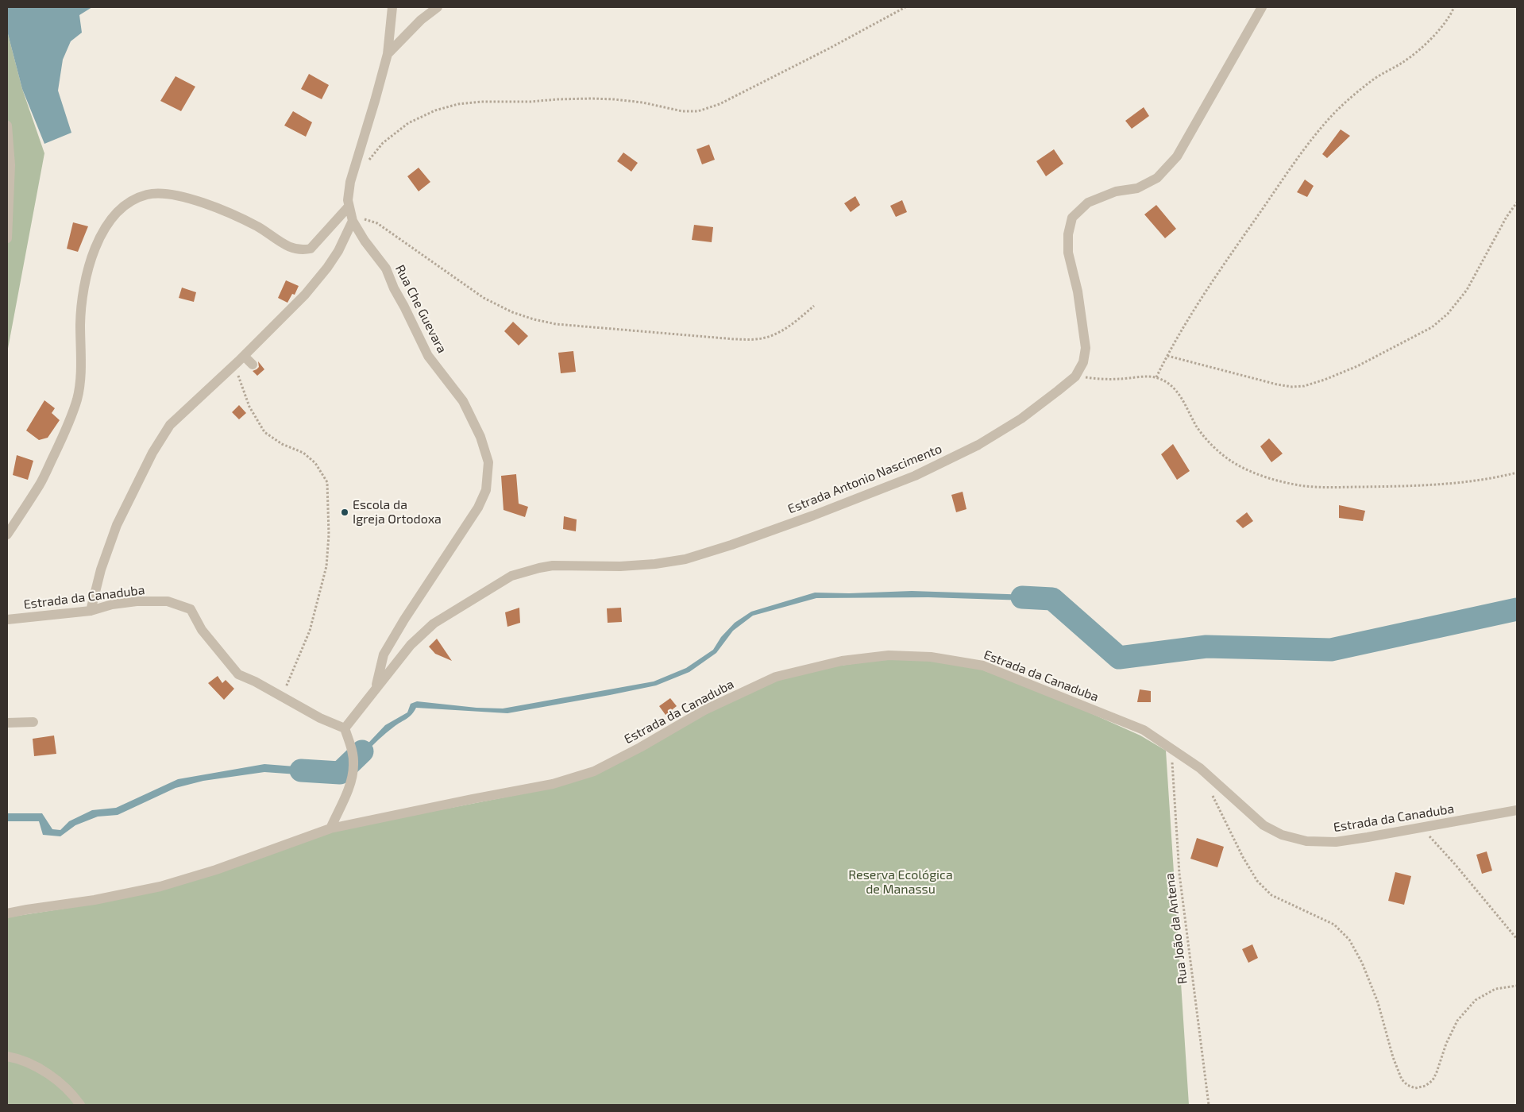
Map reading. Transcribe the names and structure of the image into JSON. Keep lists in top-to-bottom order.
{
  "streets": {
    "street": ["Rua Che Guevara", "Estrada Antonio Nascimento", "Estrada da Canaduba"],
    "path": ["Rua João da Antena"]
  },
  "crossings": [
    ["Rua Che Guevara", "Estrada Antonio Nascimento"],
    ["Estrada Antonio Nascimento", "Estrada da Canaduba"],
    ["Estrada da Canaduba", "Rua João da Antena"]
  ],
  "parks": ["Reserva Ecológica de Manassu"],
  "places": ["Escola da Igreja Ortodoxa"]
}
